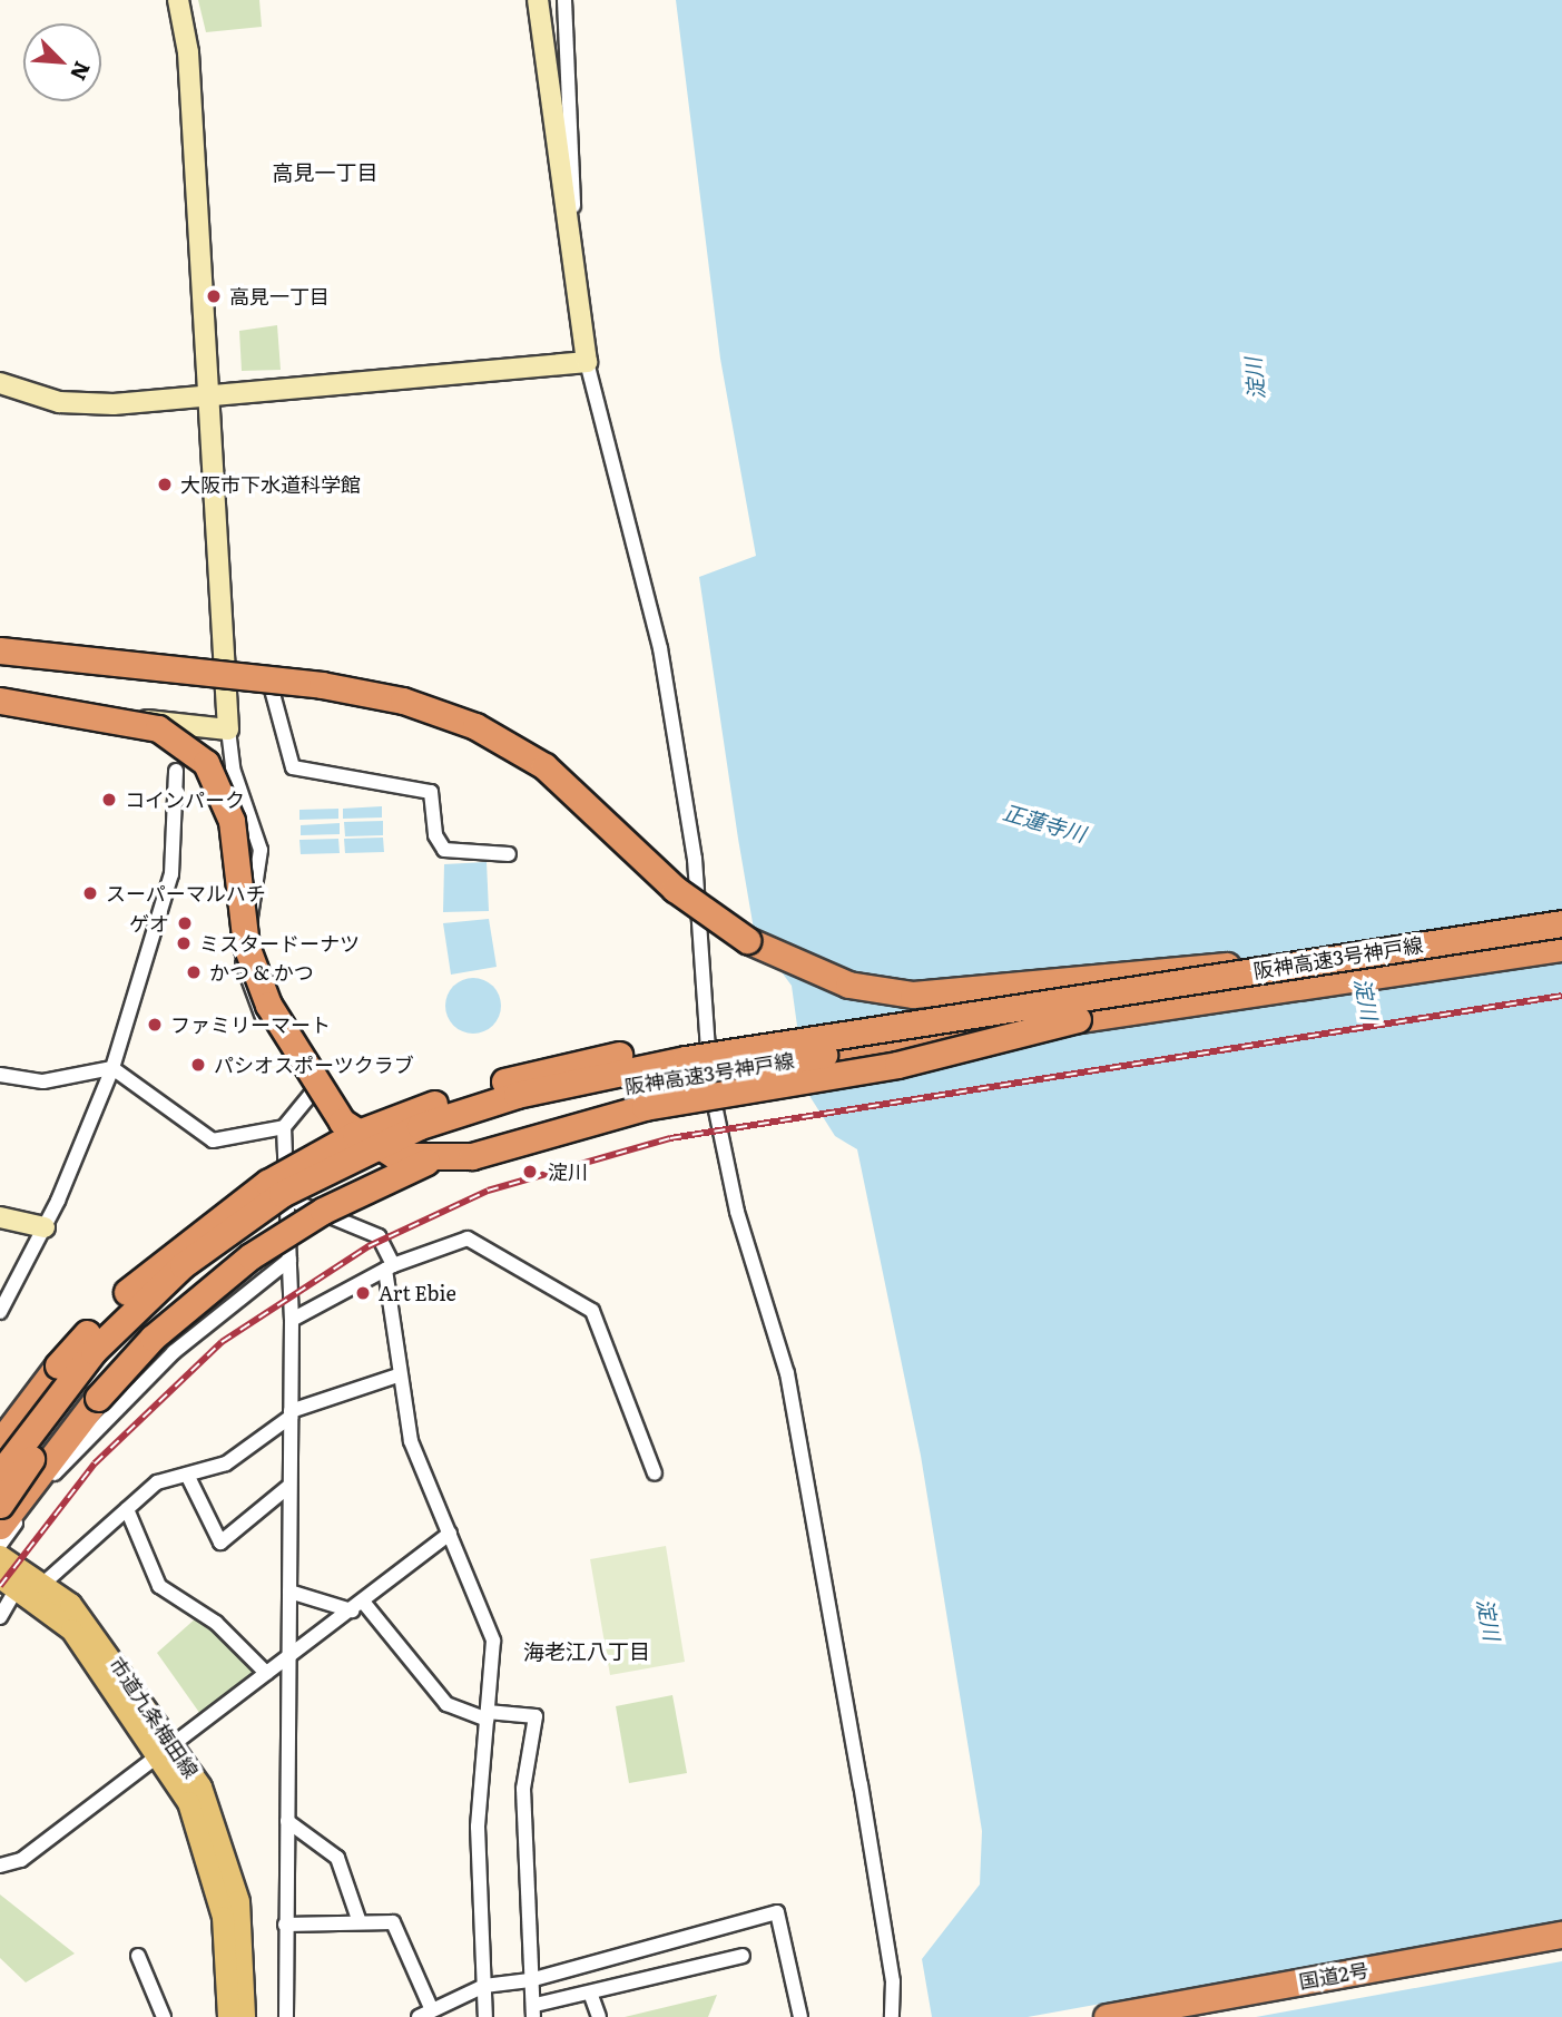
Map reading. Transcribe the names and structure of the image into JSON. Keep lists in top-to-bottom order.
{
  "streets": {
    "highway": ["阪神高速3号神戸線", "国道2号"],
    "main road": ["市道九条梅田線"]
  },
  "districts": ["高見一丁目", "海老江八丁目"],
  "water": ["淀川", "正蓮寺川"],
  "places": [
    "高見一丁目",
    "大阪市下水道科学館",
    "コインパーク",
    "スーパーマルハチ",
    "ゲオ",
    "ミスタードーナツ",
    "かつ & かつ",
    "ファミリーマート",
    "パシオスポーツクラブ",
    "淀川",
    "Art Ebie"
  ],
  "north": "bottom right"
}
